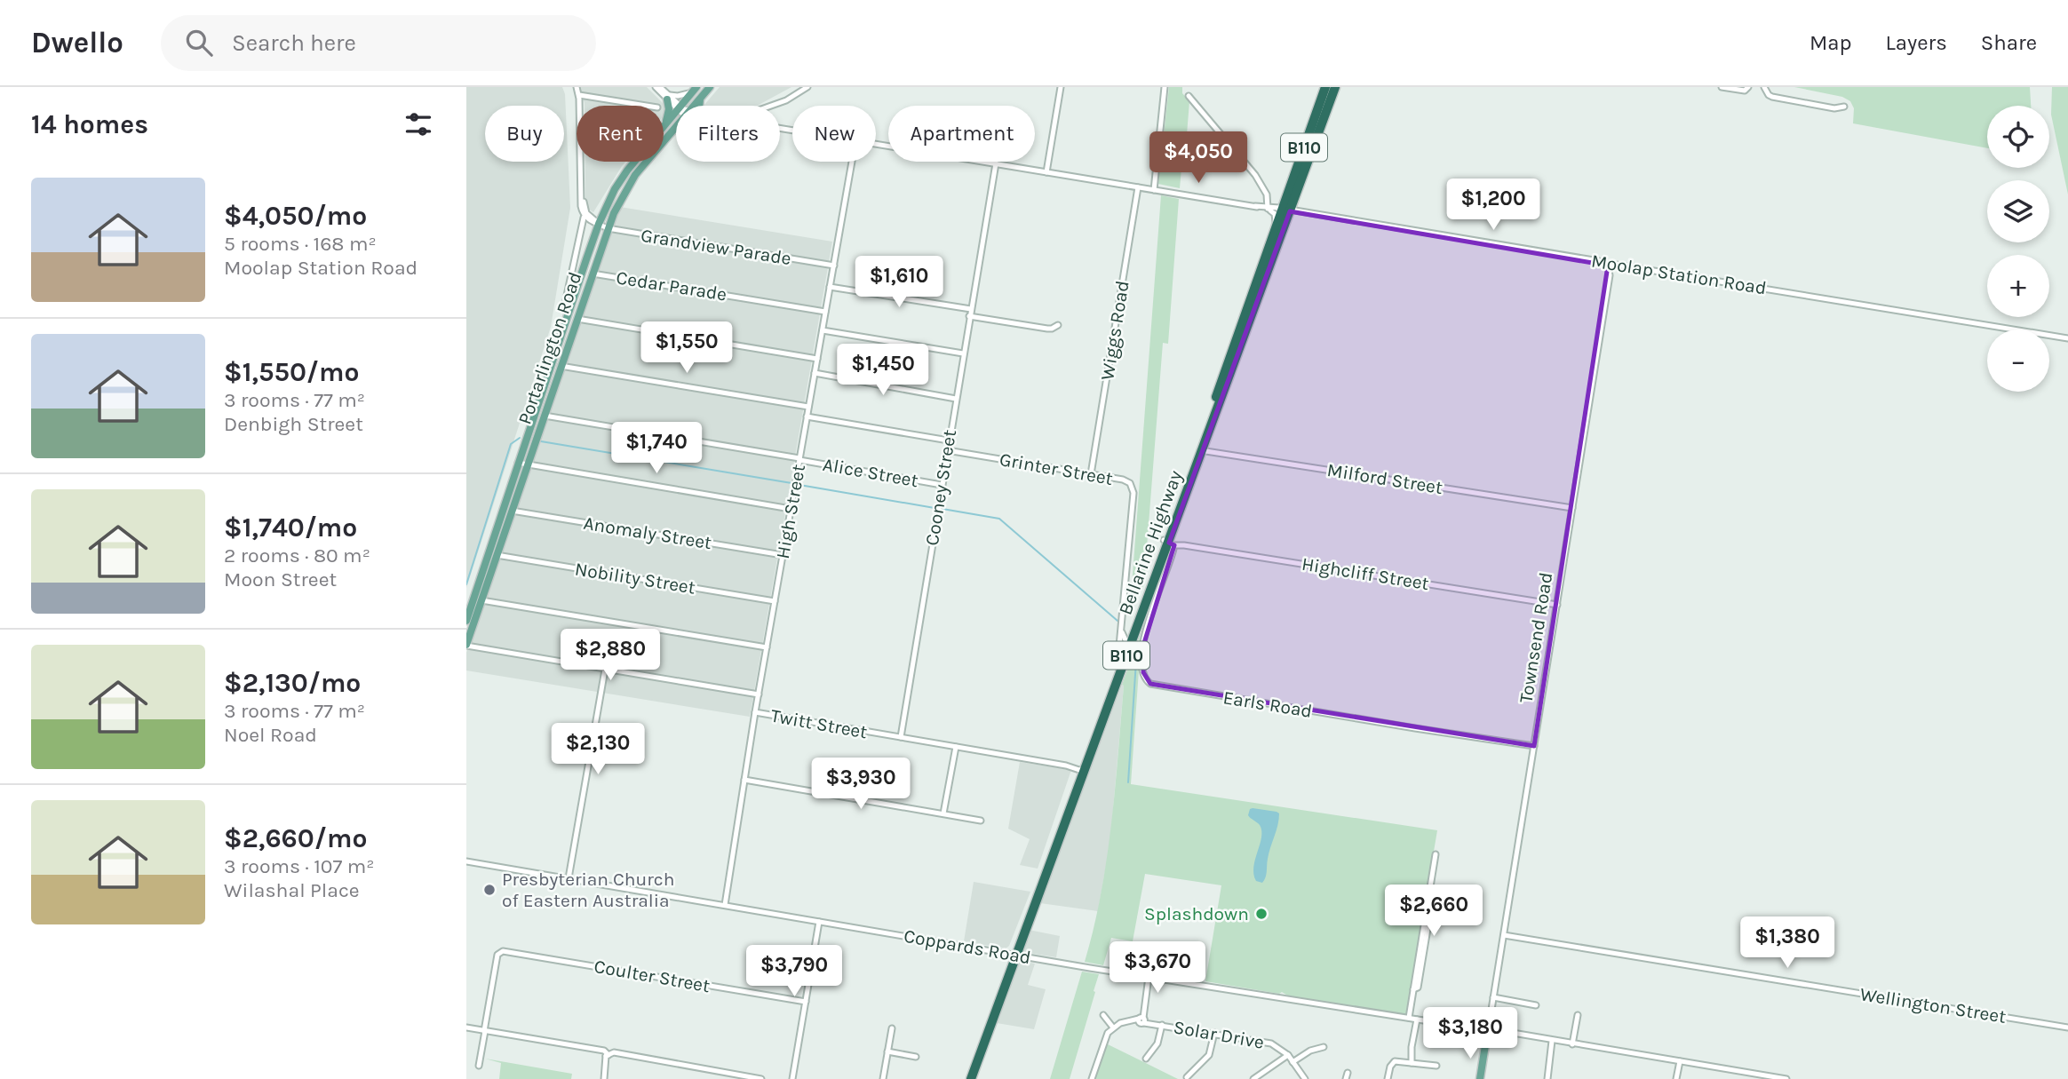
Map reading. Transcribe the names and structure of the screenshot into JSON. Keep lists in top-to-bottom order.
{
  "streets": {
    "highway": ["B110", "Bellarine Highway"],
    "main road": ["Portarlington Road", "Townsend Road"],
    "street": [
      "Grandview Parade",
      "Moolap Station Road",
      "Cedar Parade",
      "Wiggs Road",
      "Grinter Street",
      "Alice Street",
      "Milford Street",
      "Cooney Street",
      "High Street",
      "Anomaly Street",
      "Highcliff Street",
      "Nobility Street",
      "Earls Road",
      "Twitt Street",
      "Coppards Road",
      "Coulter Street",
      "Wellington Street",
      "Solar Drive"
    ]
  },
  "crossings": [
    ["Grandview Parade", "Portarlington Road"],
    ["Grandview Parade", "High Street"],
    ["Moolap Station Road", "Wiggs Road"],
    ["Moolap Station Road", "Cooney Street"],
    ["Moolap Station Road", "Bellarine Highway"],
    ["Moolap Station Road", "Townsend Road"],
    ["Cedar Parade", "Portarlington Road"],
    ["Cedar Parade", "High Street"],
    ["Wiggs Road", "Grinter Street"],
    ["Portarlington Road", "Alice Street"],
    ["Portarlington Road", "Anomaly Street"],
    ["Portarlington Road", "Nobility Street"],
    ["Grinter Street", "Cooney Street"],
    ["Grinter Street", "Bellarine Highway"],
    ["Alice Street", "Cooney Street"],
    ["Alice Street", "High Street"],
    ["Milford Street", "Bellarine Highway"],
    ["Milford Street", "Townsend Road"],
    ["Cooney Street", "Twitt Street"],
    ["High Street", "Anomaly Street"],
    ["High Street", "Nobility Street"],
    ["High Street", "Twitt Street"],
    ["High Street", "Coppards Road"],
    ["Bellarine Highway", "Highcliff Street"],
    ["Bellarine Highway", "Earls Road"],
    ["Bellarine Highway", "Twitt Street"],
    ["Bellarine Highway", "Coppards Road"],
    ["Highcliff Street", "Townsend Road"],
    ["Highcliff Street", "Earls Road"],
    ["Townsend Road", "Earls Road"],
    ["Townsend Road", "Coppards Road"],
    ["Townsend Road", "Wellington Street"]
  ],
  "places": ["Presbyterian Church of Eastern Australia", "Splashdown"],
  "page": {
    "header": "Dwello",
    "search": "Search here",
    "nav": ["Map", "Layers", "Share"],
    "heading": "14 homes",
    "map_buttons": ["+", "−"],
    "chip": [
      "Buy",
      "Rent",
      "Filters",
      "New",
      "Apartment"
    ],
    "price": [
      "$4,050",
      "$1,200",
      "$1,610",
      "$1,550",
      "$1,450",
      "$1,740",
      "$2,880",
      "$2,130",
      "$3,930",
      "$2,660",
      "$1,380",
      "$3,670",
      "$3,790",
      "$3,180"
    ],
    "list": [
      {
        "name": "$4,050/mo",
        "note": "5 rooms · 168 m² · Moolap Station Road"
      },
      {
        "name": "$1,550/mo",
        "note": "3 rooms · 77 m² · Denbigh Street"
      },
      {
        "name": "$1,740/mo",
        "note": "2 rooms · 80 m² · Moon Street"
      },
      {
        "name": "$2,130/mo",
        "note": "3 rooms · 77 m² · Noel Road"
      },
      {
        "name": "$2,660/mo",
        "note": "3 rooms · 107 m² · Wilashal Place"
      }
    ]
  }
}
